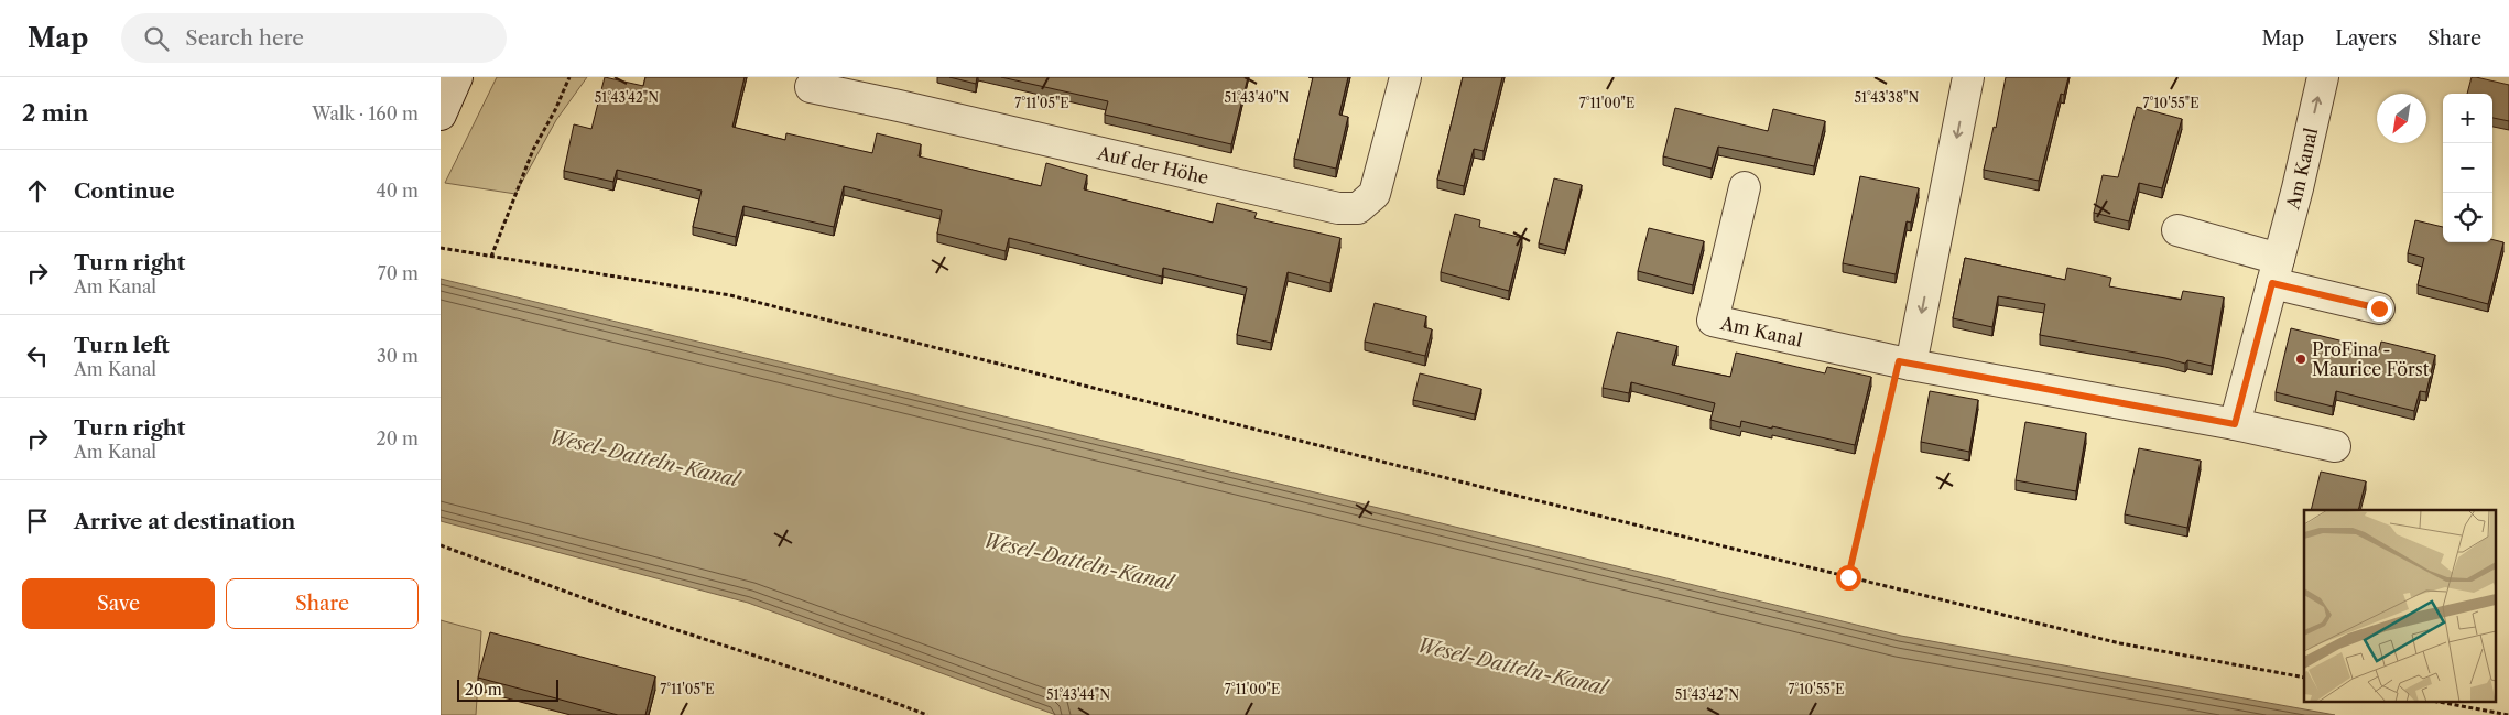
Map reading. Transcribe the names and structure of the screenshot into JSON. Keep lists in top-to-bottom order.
{
  "streets": {
    "street": ["Auf der Höhe", "Am Kanal"]
  },
  "water": ["Wesel-Datteln-Kanal"],
  "places": ["ProFina - Maurice Först"],
  "scale_bar": "20 m",
  "north": "bottom left",
  "page": {
    "header": "Map",
    "search": "Search here",
    "nav": ["Map", "Layers", "Share"],
    "heading": ["2 min", "Walk · 160 m"],
    "map_buttons": ["+", "−"],
    "list": [
      ["Continue", "40 m"],
      ["Turn right", "Am Kanal", "70 m"],
      ["Turn left", "Am Kanal", "30 m"],
      ["Turn right", "Am Kanal", "20 m"],
      "Arrive at destination"
    ],
    "buttons": ["Save", "Share"],
    "scale": "20 m"
  },
  "coordinates": [
    "51°43'42\"N",
    "51°43'40\"N",
    "51°43'38\"N",
    "7°11'05\"E",
    "7°10'55\"E",
    "7°11'00\"E",
    "51°43'44\"N"
  ]
}
